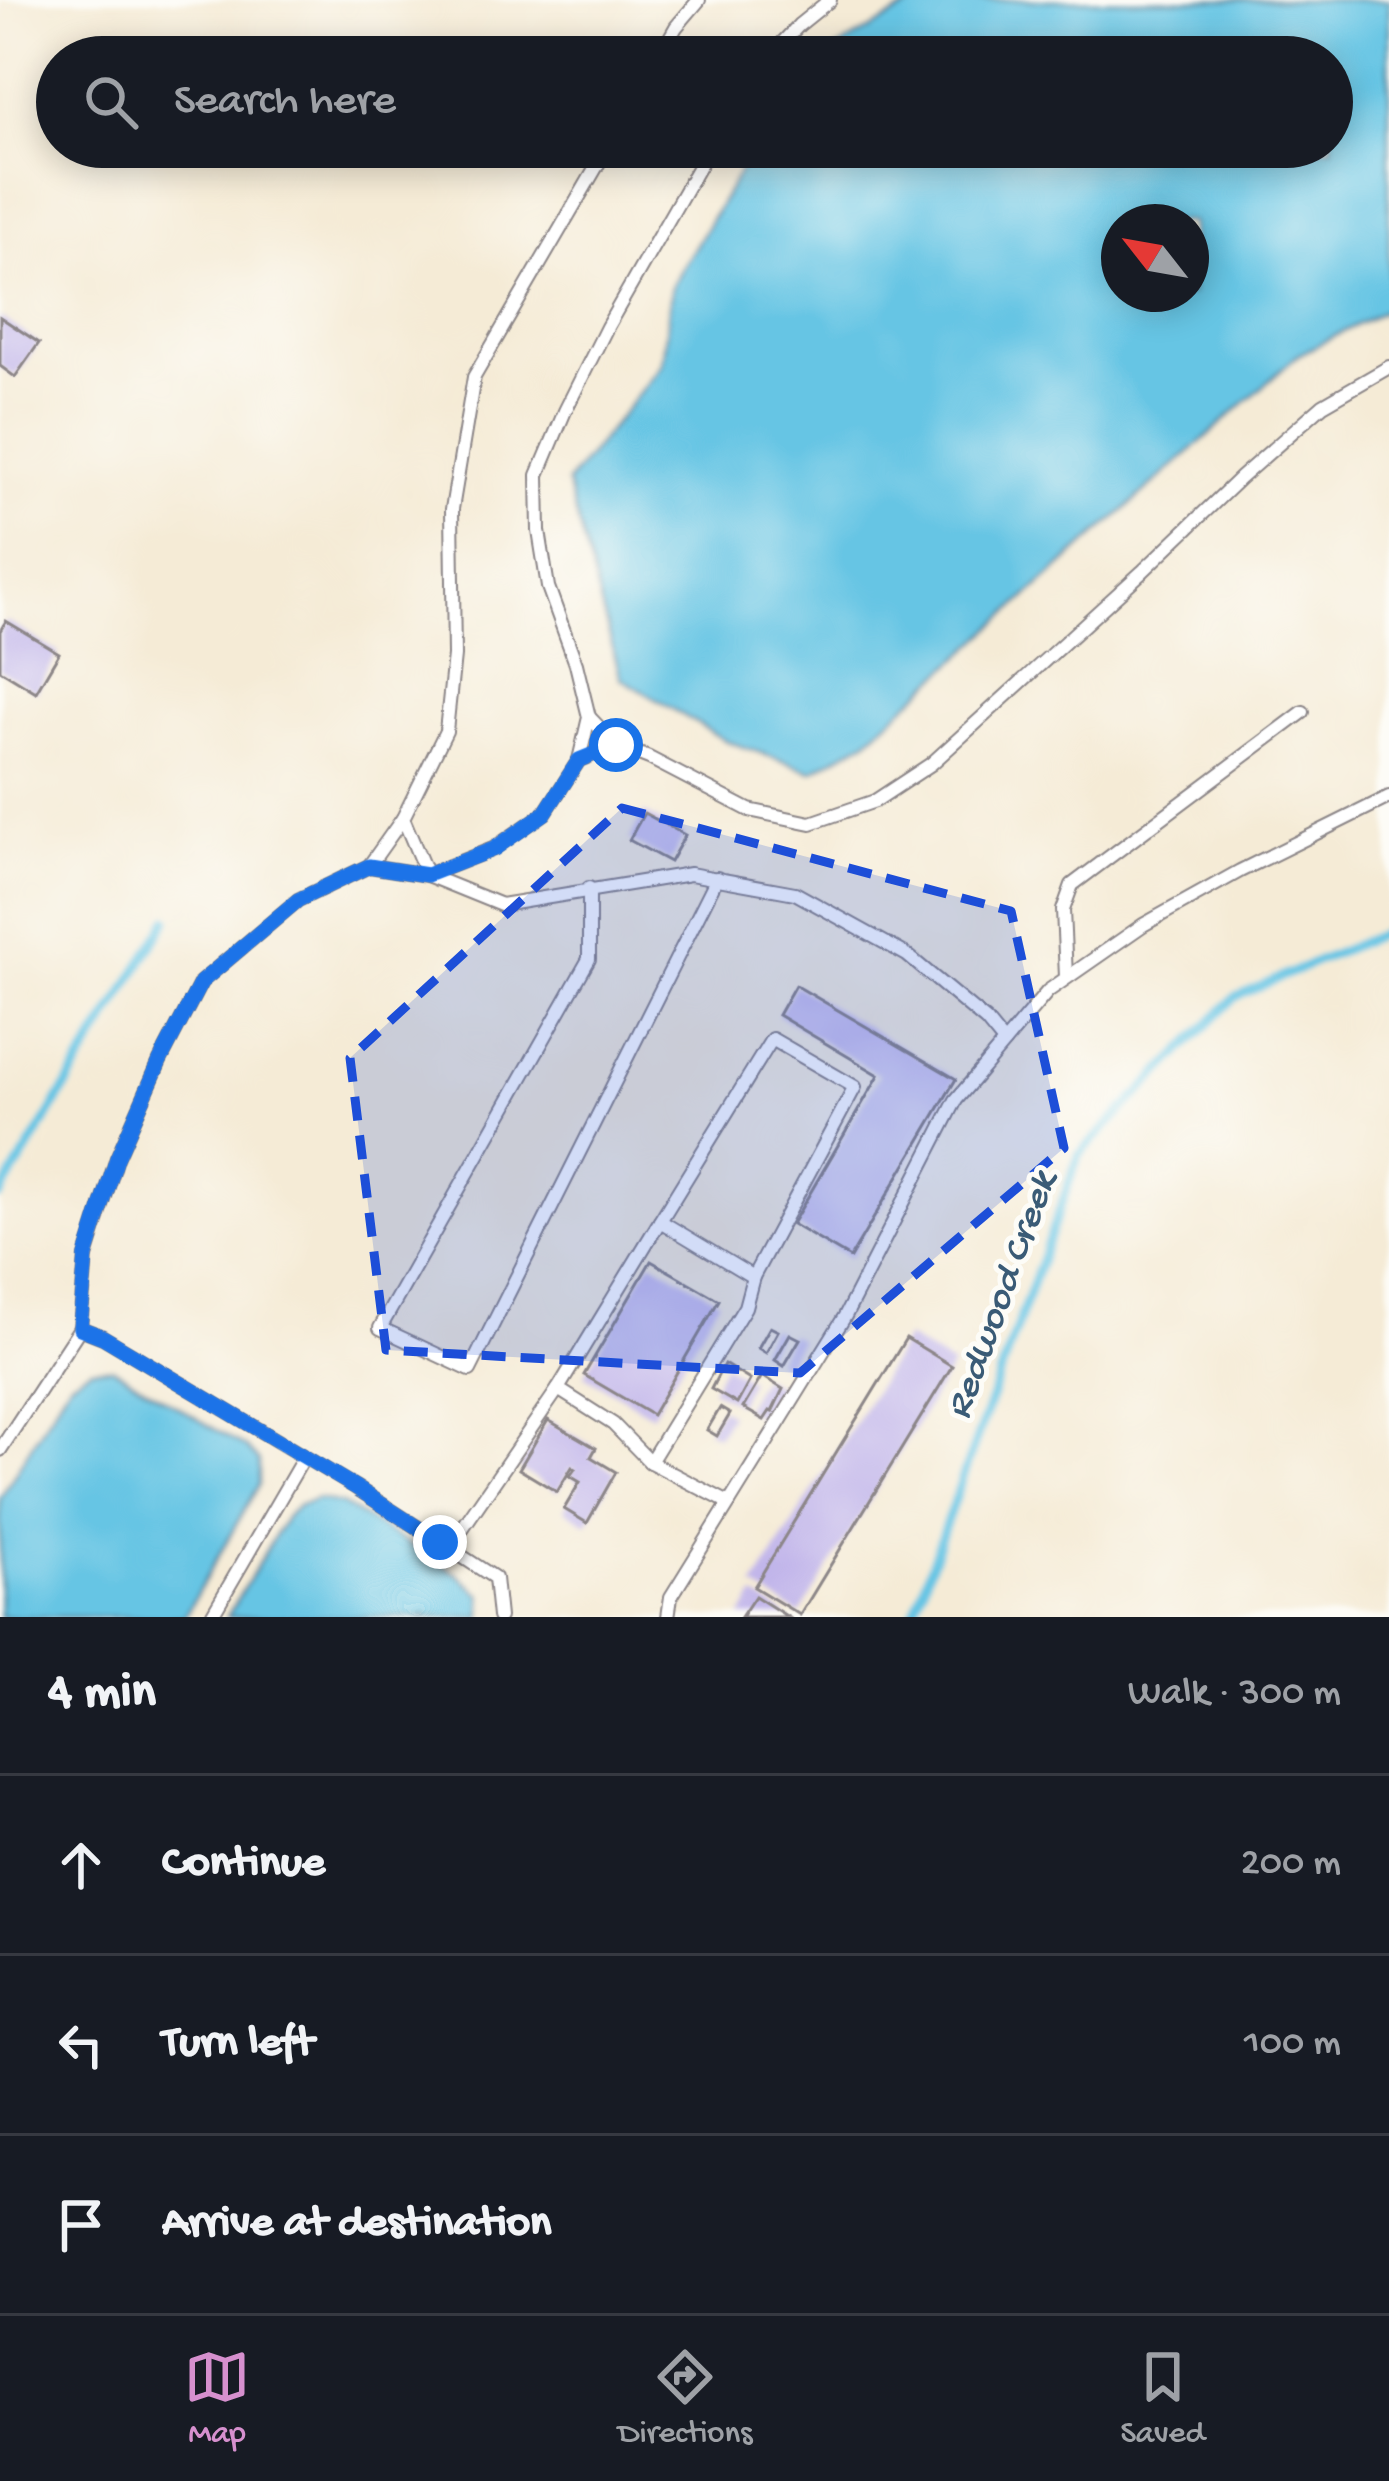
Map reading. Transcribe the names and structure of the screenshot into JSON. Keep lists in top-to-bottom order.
{
  "water": ["Redwood Creek"],
  "north": "top left",
  "page": {
    "search": "Search here",
    "heading": ["4 min", "Walk · 300 m"],
    "list": [
      ["Continue", "200 m"],
      ["Turn left", "100 m"],
      "Arrive at destination"
    ],
    "nav": ["Map", "Directions", "Saved"]
  }
}
